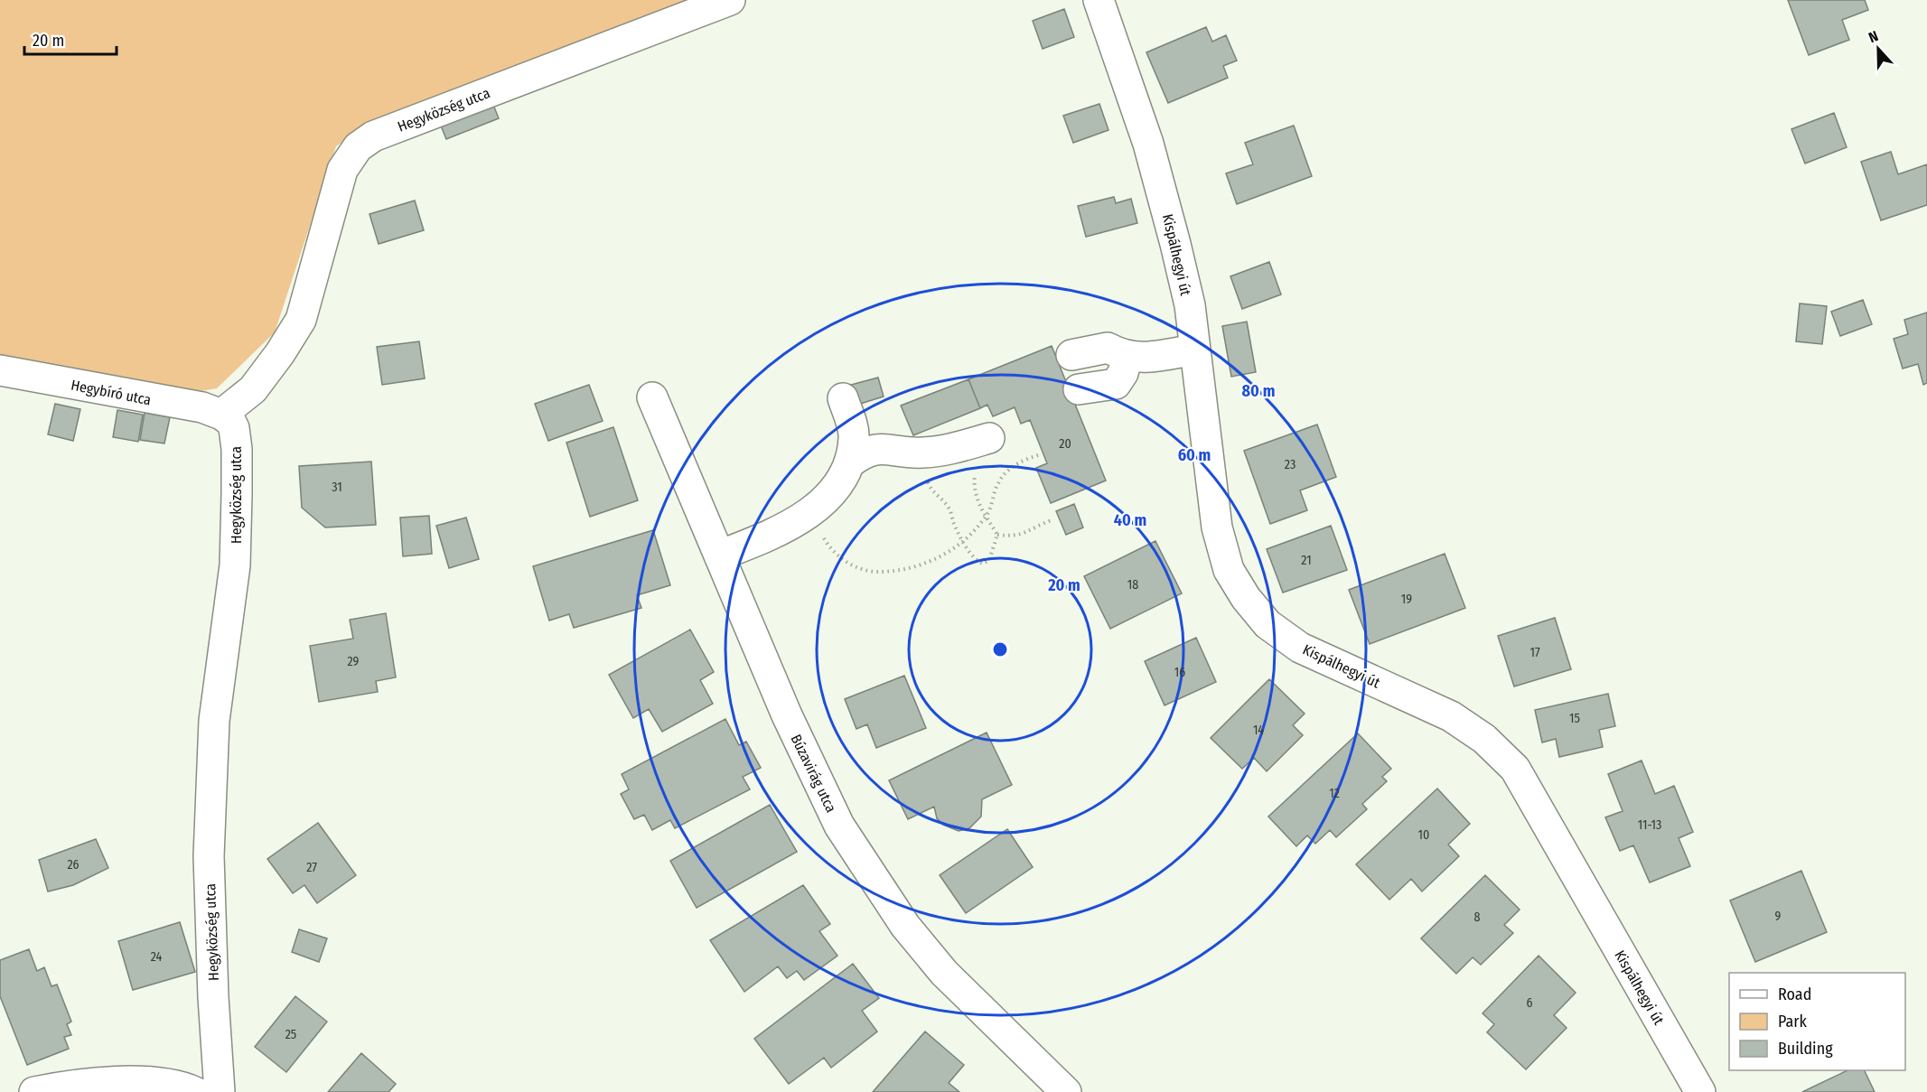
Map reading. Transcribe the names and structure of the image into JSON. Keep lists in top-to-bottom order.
{
  "streets": {
    "street": [
      "Hegyközség utca",
      "Kispálhegyi út",
      "Hegybíró utca",
      "Búzavirág utca"
    ]
  },
  "crossings": [
    ["Hegyközség utca", "Hegybíró utca"]
  ],
  "house_numbers": [
    "20",
    "23",
    "31",
    "21",
    "18",
    "19",
    "17",
    "29",
    "16",
    "15",
    "14",
    "12",
    "11-13",
    "10",
    "26",
    "27",
    "9",
    "8",
    "24",
    "6",
    "25"
  ],
  "legend": ["Road", "Park", "Building"],
  "scale_bar": "20 m",
  "north": "top",
  "rings": [
    "80 m",
    "60 m",
    "40 m",
    "20 m"
  ]
}
